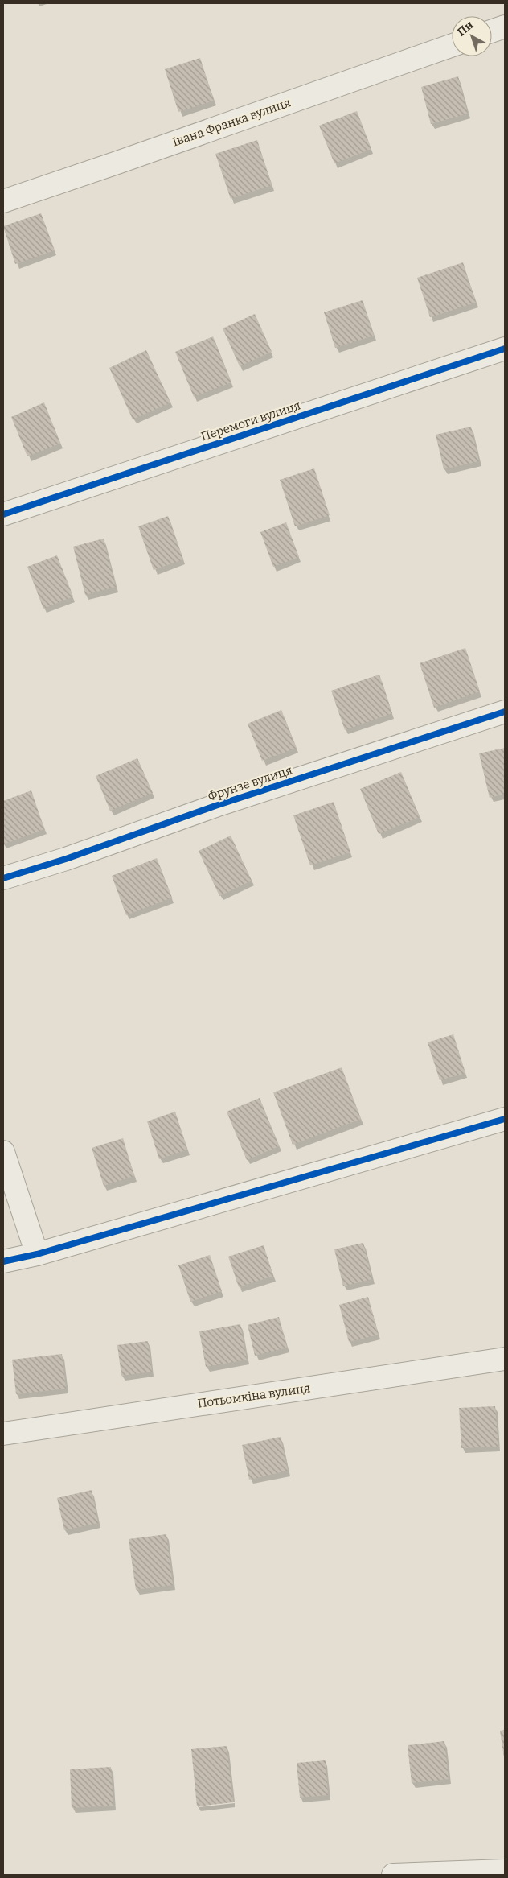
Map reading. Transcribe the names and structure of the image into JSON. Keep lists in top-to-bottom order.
{
  "streets": {
    "street": [
      "Івана Франка вулиця",
      "Перемоги вулиця",
      "Фрунзе вулиця",
      "Потьомкіна вулиця"
    ]
  },
  "north": "top left"
}
